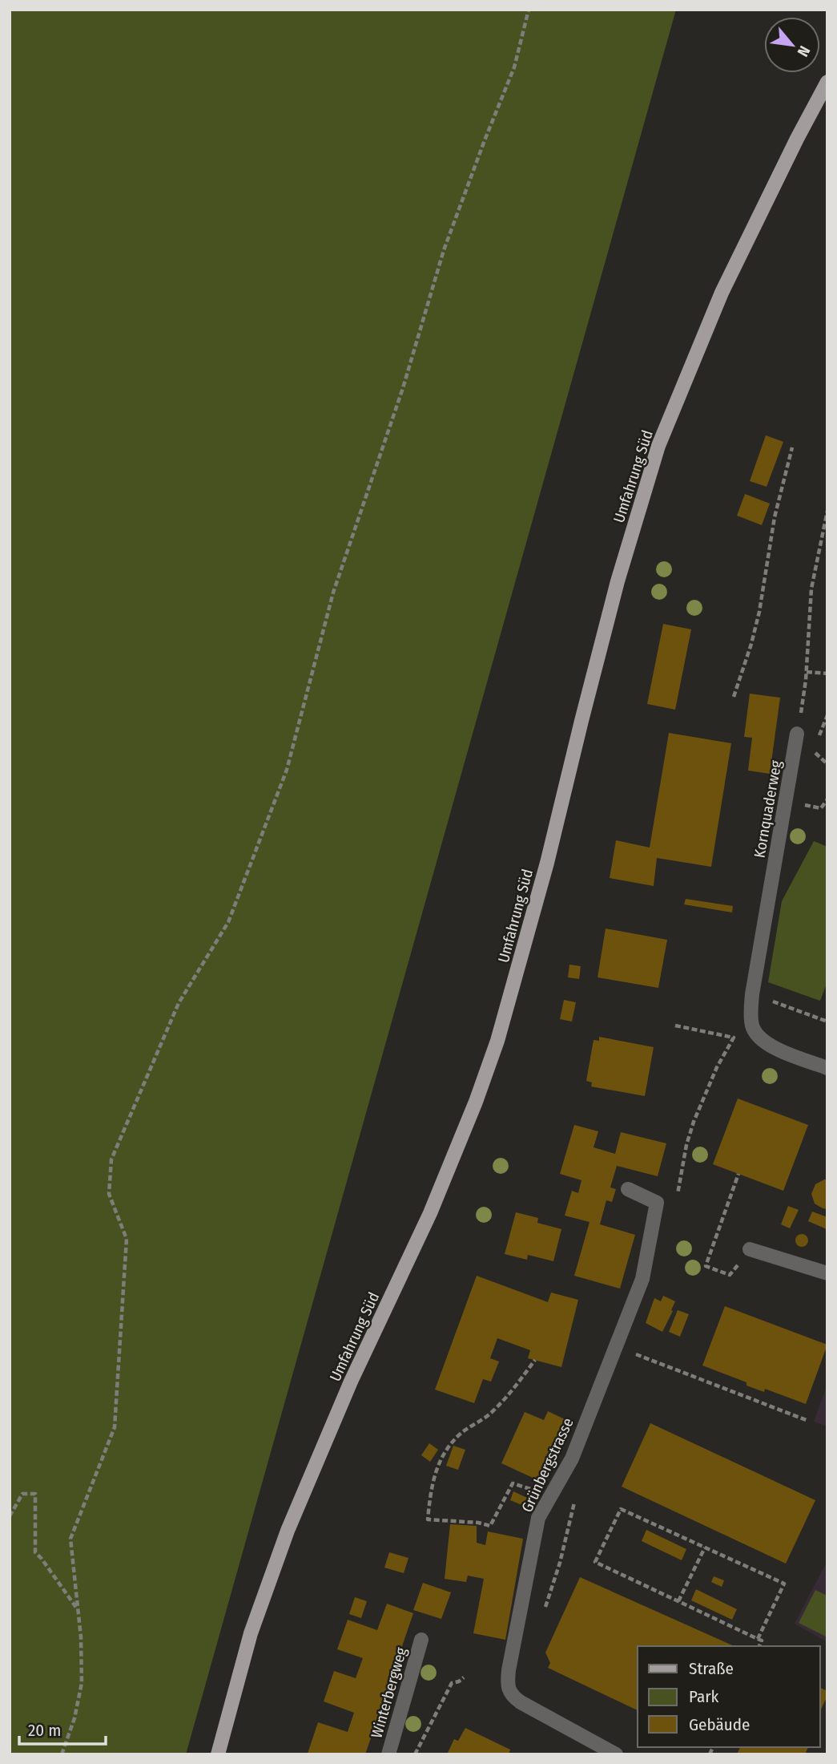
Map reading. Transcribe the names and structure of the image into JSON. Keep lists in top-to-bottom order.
{
  "streets": {
    "main road": ["Umfahrung Süd"],
    "street": ["Kornquaderweg", "Grünbergstrasse", "Winterbergweg"]
  },
  "legend": ["Straße", "Park", "Gebäude"],
  "scale_bar": "20 m",
  "north": "bottom right"
}
